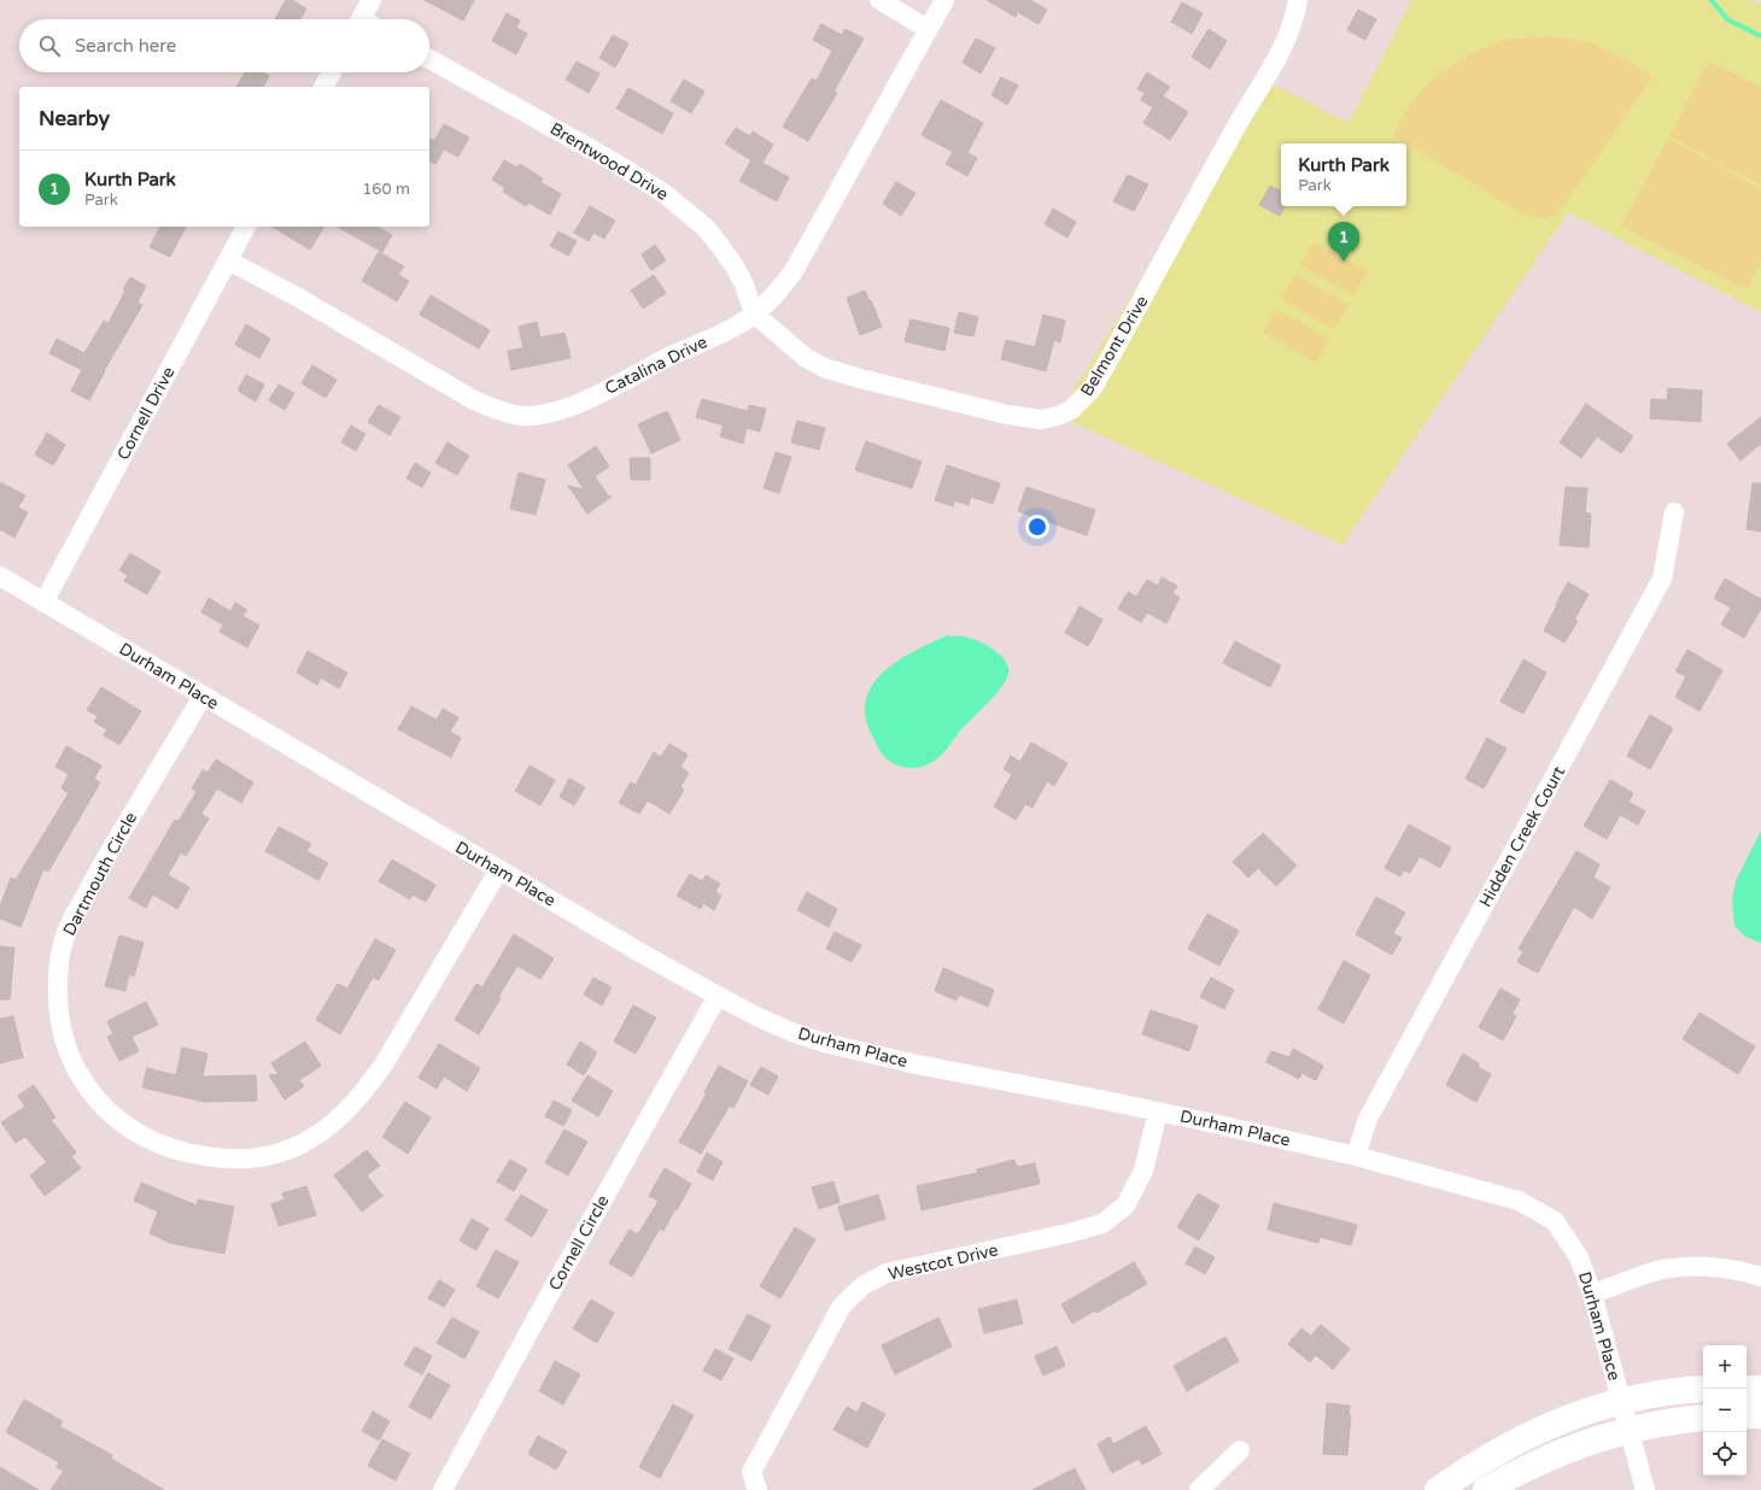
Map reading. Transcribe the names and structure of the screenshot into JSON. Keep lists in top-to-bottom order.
{
  "streets": {
    "street": [
      "Brentwood Drive",
      "Belmont Drive",
      "Catalina Drive",
      "Cornell Drive",
      "Durham Place",
      "Hidden Creek Court",
      "Dartmouth Circle",
      "Cornell Circle",
      "Westcot Drive"
    ]
  },
  "crossings": [
    ["Brentwood Drive", "Belmont Drive"],
    ["Brentwood Drive", "Catalina Drive"],
    ["Belmont Drive", "Catalina Drive"],
    ["Catalina Drive", "Cornell Drive"],
    ["Cornell Drive", "Durham Place"],
    ["Durham Place", "Hidden Creek Court"],
    ["Durham Place", "Dartmouth Circle"],
    ["Durham Place", "Cornell Circle"],
    ["Durham Place", "Westcot Drive"]
  ],
  "page": {
    "search": "Search here",
    "heading": "Nearby",
    "popup": ["Kurth Park", "Park"],
    "list": [
      {
        "mark": "1",
        "name": "Kurth Park",
        "note": "Park",
        "value": "160 m"
      }
    ],
    "pins": "1",
    "map_buttons": ["+", "−"]
  }
}
